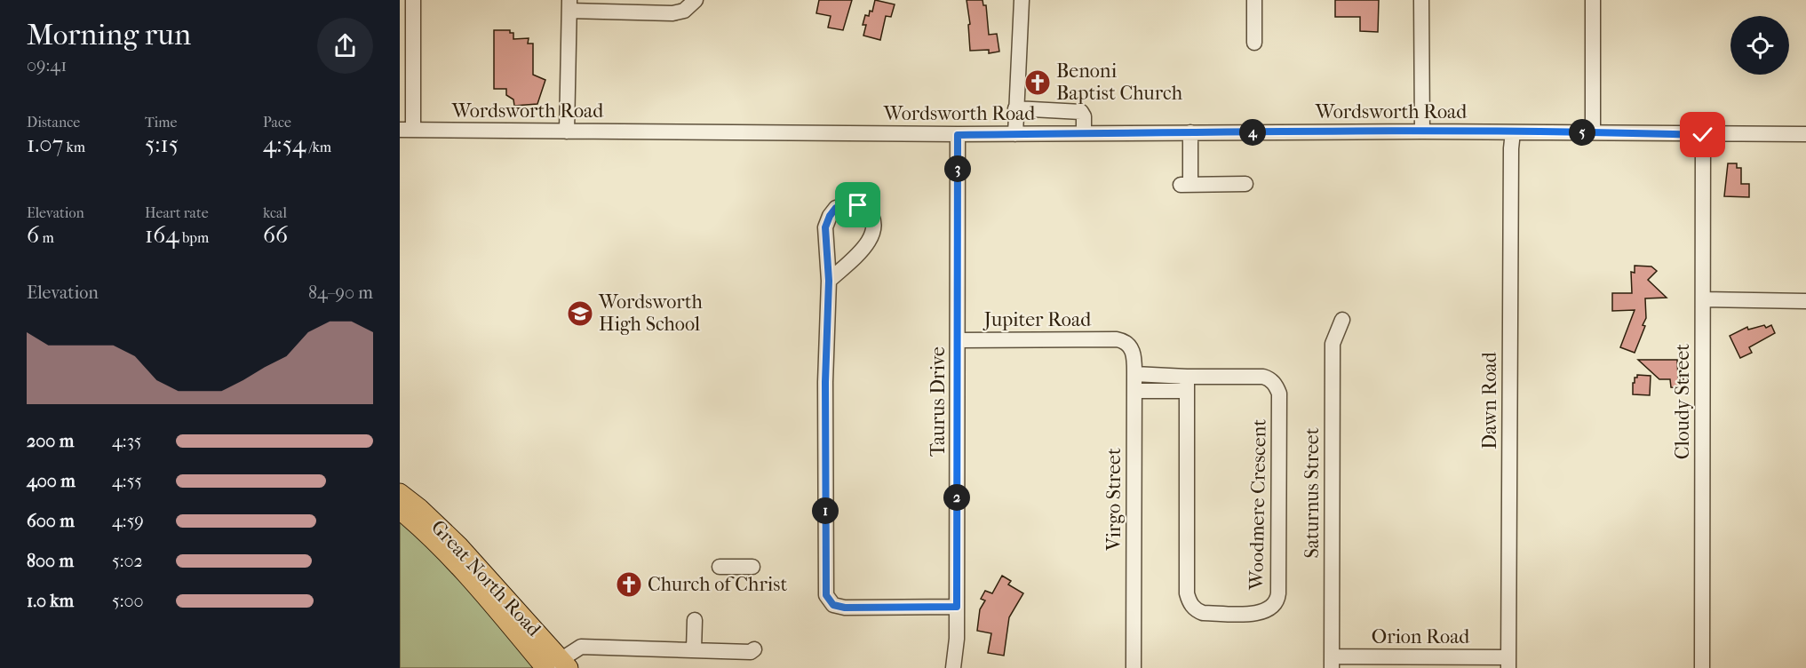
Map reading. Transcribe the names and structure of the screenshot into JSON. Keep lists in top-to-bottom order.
{
  "streets": {
    "main road": ["Great North Road"],
    "street": [
      "Wordsworth Road",
      "Jupiter Road",
      "Dawn Road",
      "Taurus Drive",
      "Cloudy Street",
      "Saturnus Street",
      "Virgo Street",
      "Woodmere Crescent",
      "Orion Road"
    ]
  },
  "crossings": [
    ["Wordsworth Road", "Dawn Road"],
    ["Wordsworth Road", "Taurus Drive"],
    ["Wordsworth Road", "Cloudy Street"],
    ["Jupiter Road", "Taurus Drive"],
    ["Jupiter Road", "Virgo Street"],
    ["Dawn Road", "Orion Road"],
    ["Saturnus Street", "Orion Road"],
    ["Virgo Street", "Woodmere Crescent"]
  ],
  "places": {
    "church": ["Benoni Baptist Church", "Church of Christ"],
    "school or university": ["Wordsworth High School"]
  },
  "page": {
    "heading": ["Morning run", "09:41"],
    "stats": [
      ["Distance", "1.07 km"],
      ["Time", "5:15"],
      ["Pace", "4:54 /km"],
      ["Elevation", "6 m"],
      ["Heart rate", "164 bpm"],
      ["kcal", "66"]
    ],
    "pins": [
      "4",
      "5",
      "3",
      "2",
      "1"
    ],
    "chart": ["Elevation", "84–90 m"],
    "list": [
      {
        "name": "200 m",
        "note": "4:35"
      },
      {
        "name": "400 m",
        "note": "4:55"
      },
      {
        "name": "600 m",
        "note": "4:59"
      },
      {
        "name": "800 m",
        "note": "5:02"
      },
      {
        "name": "1.0 km",
        "note": "5:00"
      }
    ]
  }
}
